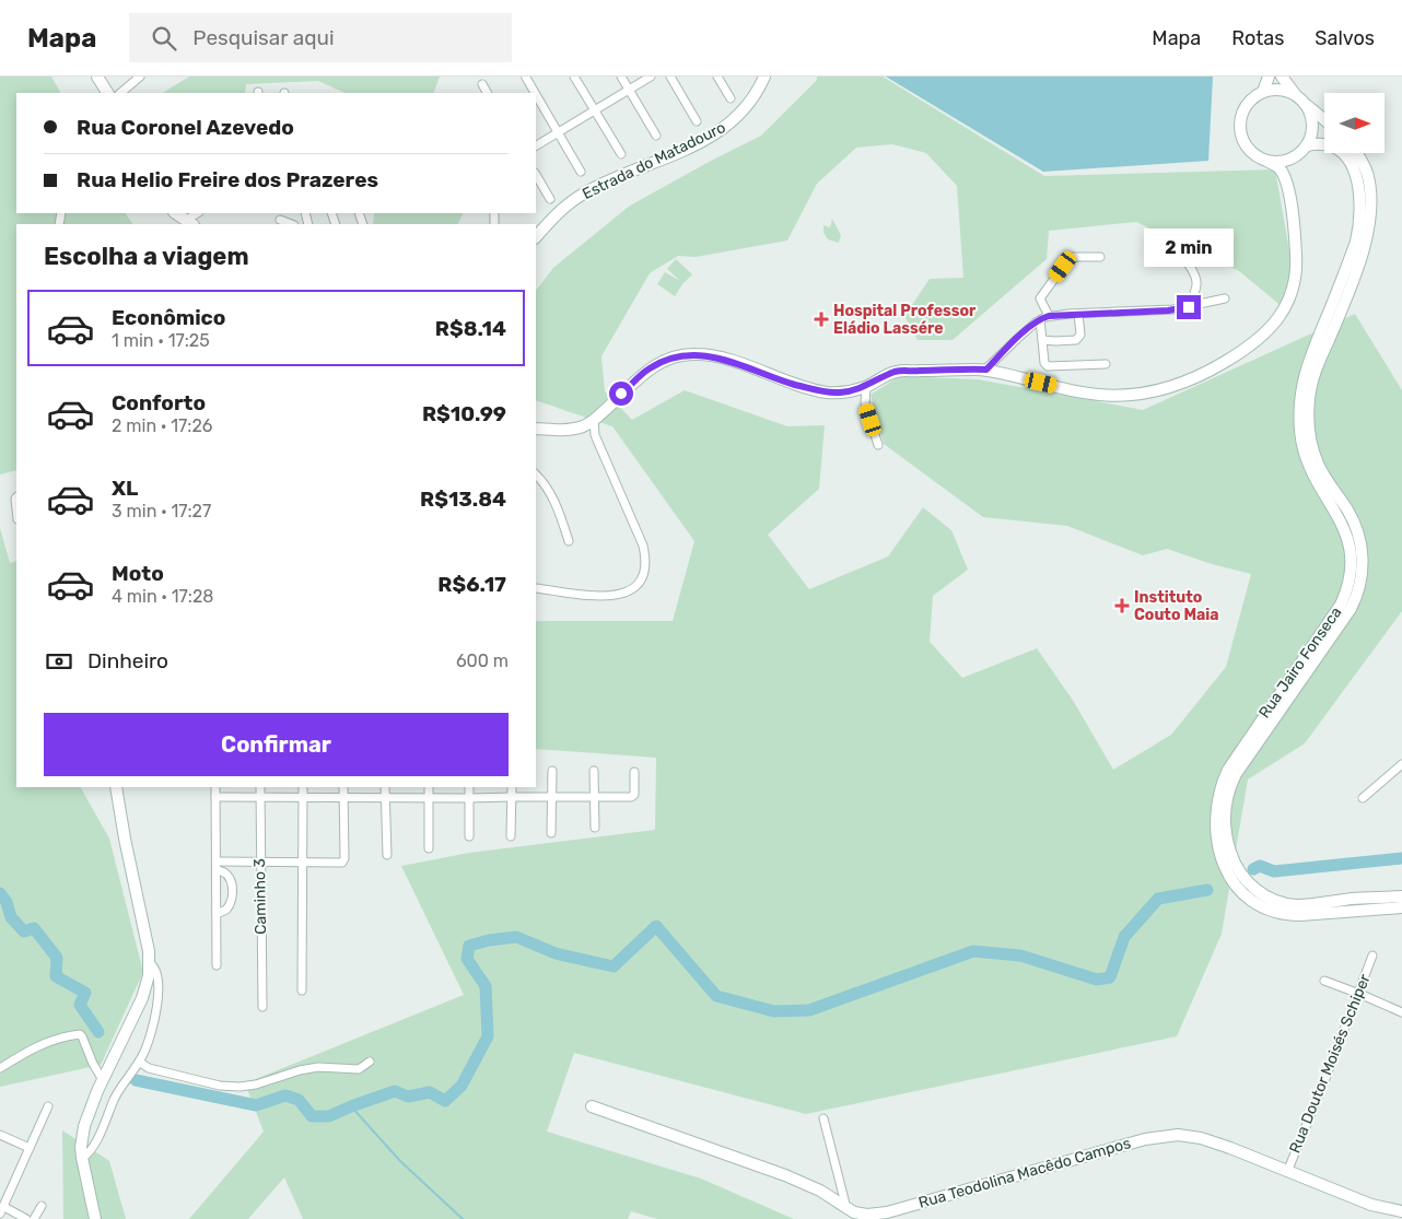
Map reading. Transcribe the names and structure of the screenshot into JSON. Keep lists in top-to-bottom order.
{
  "streets": {
    "main road": ["Estrada do Matadouro", "Rua Jairo Fonseca", "Rua Teodolina Macêdo Campos"],
    "street": ["Caminho 3", "Rua Doutor Moisés Schiper"]
  },
  "crossings": [
    ["Rua Doutor Moisés Schiper", "Rua Teodolina Macêdo Campos"]
  ],
  "places": {
    "health": ["Hospital Professor Eládio Lassére", "Instituto Couto Maia"]
  },
  "north": "right",
  "page": {
    "header": "Mapa",
    "search": "Pesquisar aqui",
    "nav": ["Mapa", "Rotas", "Salvos"],
    "banner": ["Rua Coronel Azevedo", "Rua Helio Freire dos Prazeres"],
    "heading": "Escolha a viagem",
    "bubble": "2 min",
    "list": [
      {
        "name": "Econômico",
        "note": "1 min · 17:25",
        "value": "R$8.14"
      },
      {
        "name": "Conforto",
        "note": "2 min · 17:26",
        "value": "R$10.99"
      },
      {
        "name": "XL",
        "note": "3 min · 17:27",
        "value": "R$13.84"
      },
      {
        "name": "Moto",
        "note": "4 min · 17:28",
        "value": "R$6.17"
      }
    ],
    "pay": ["Dinheiro", "600 m"],
    "buttons": "Confirmar"
  }
}
